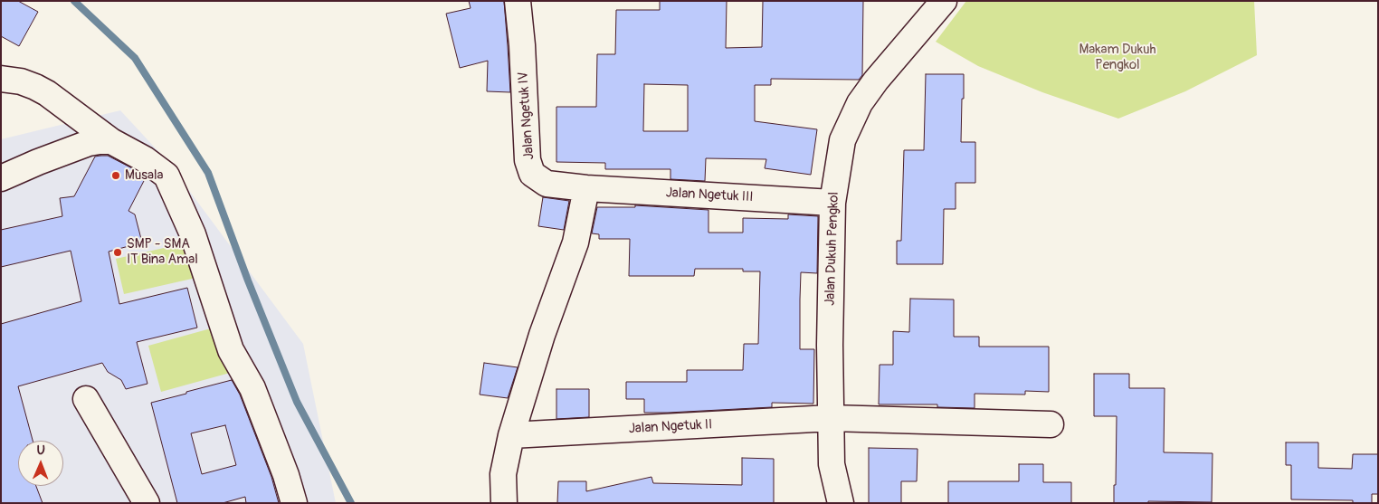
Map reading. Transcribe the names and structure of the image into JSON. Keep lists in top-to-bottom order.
{
  "streets": {
    "street": [
      "Jalan Ngetuk IV",
      "Jalan Ngetuk III",
      "Jalan Dukuh Pengkol",
      "Jalan Ngetuk II"
    ]
  },
  "crossings": [
    ["Jalan Ngetuk IV", "Jalan Ngetuk III"],
    ["Jalan Ngetuk III", "Jalan Dukuh Pengkol"],
    ["Jalan Dukuh Pengkol", "Jalan Ngetuk II"]
  ],
  "parks": ["Makam Dukuh Pengkol"],
  "places": ["Musala", "SMP - SMA IT Bina Amal"],
  "north": "top"
}
